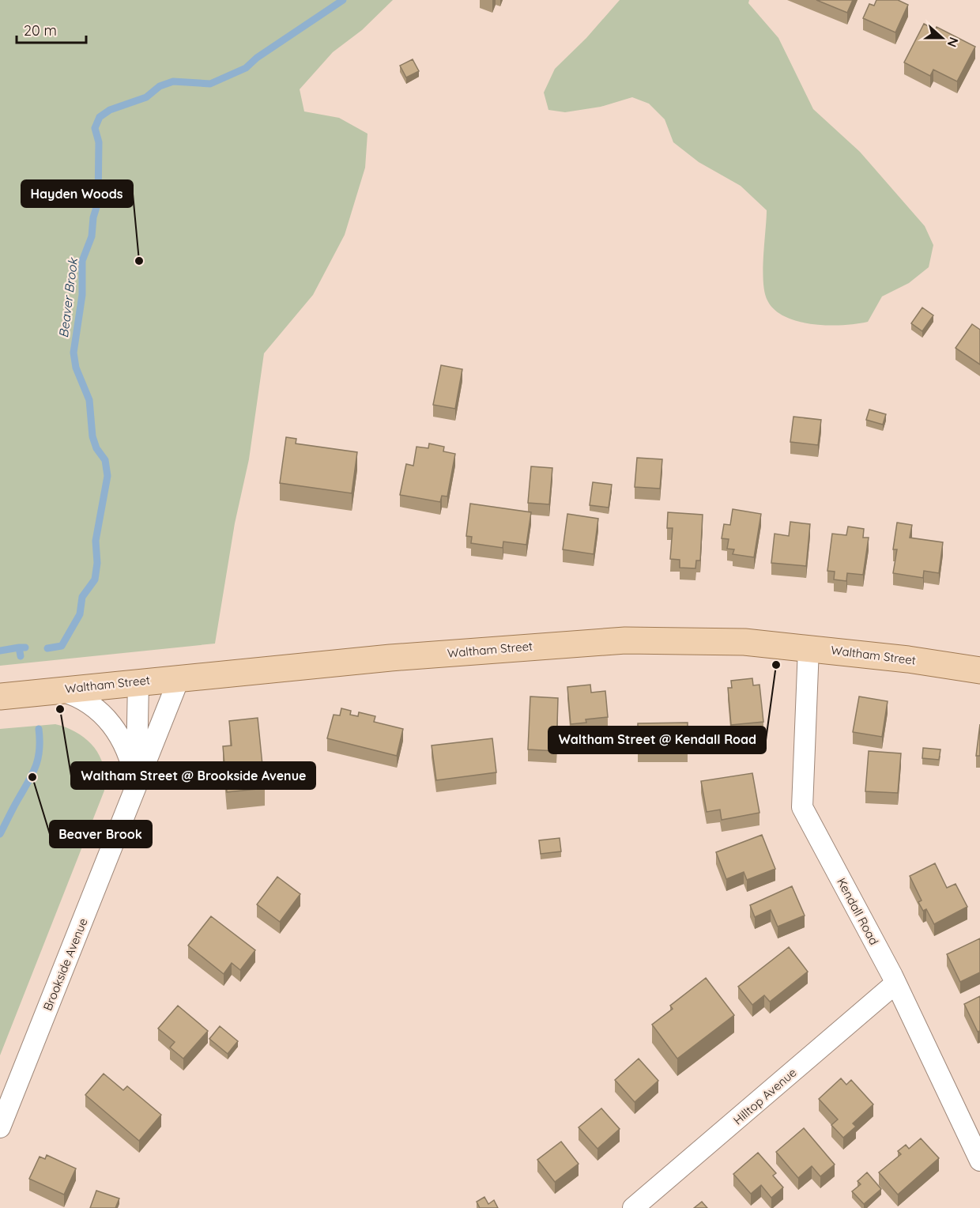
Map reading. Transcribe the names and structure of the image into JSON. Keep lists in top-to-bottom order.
{
  "streets": {
    "main road": ["Waltham Street"],
    "street": ["Kendall Road", "Brookside Avenue", "Hilltop Avenue"]
  },
  "crossings": [
    ["Waltham Street", "Kendall Road"],
    ["Waltham Street", "Brookside Avenue"],
    ["Kendall Road", "Hilltop Avenue"]
  ],
  "water": ["Beaver Brook"],
  "places": [
    "Hayden Woods",
    "Waltham Street @ Kendall Road",
    "Waltham Street @ Brookside Avenue",
    "Beaver Brook"
  ],
  "scale_bar": "20 m",
  "north": "right"
}
